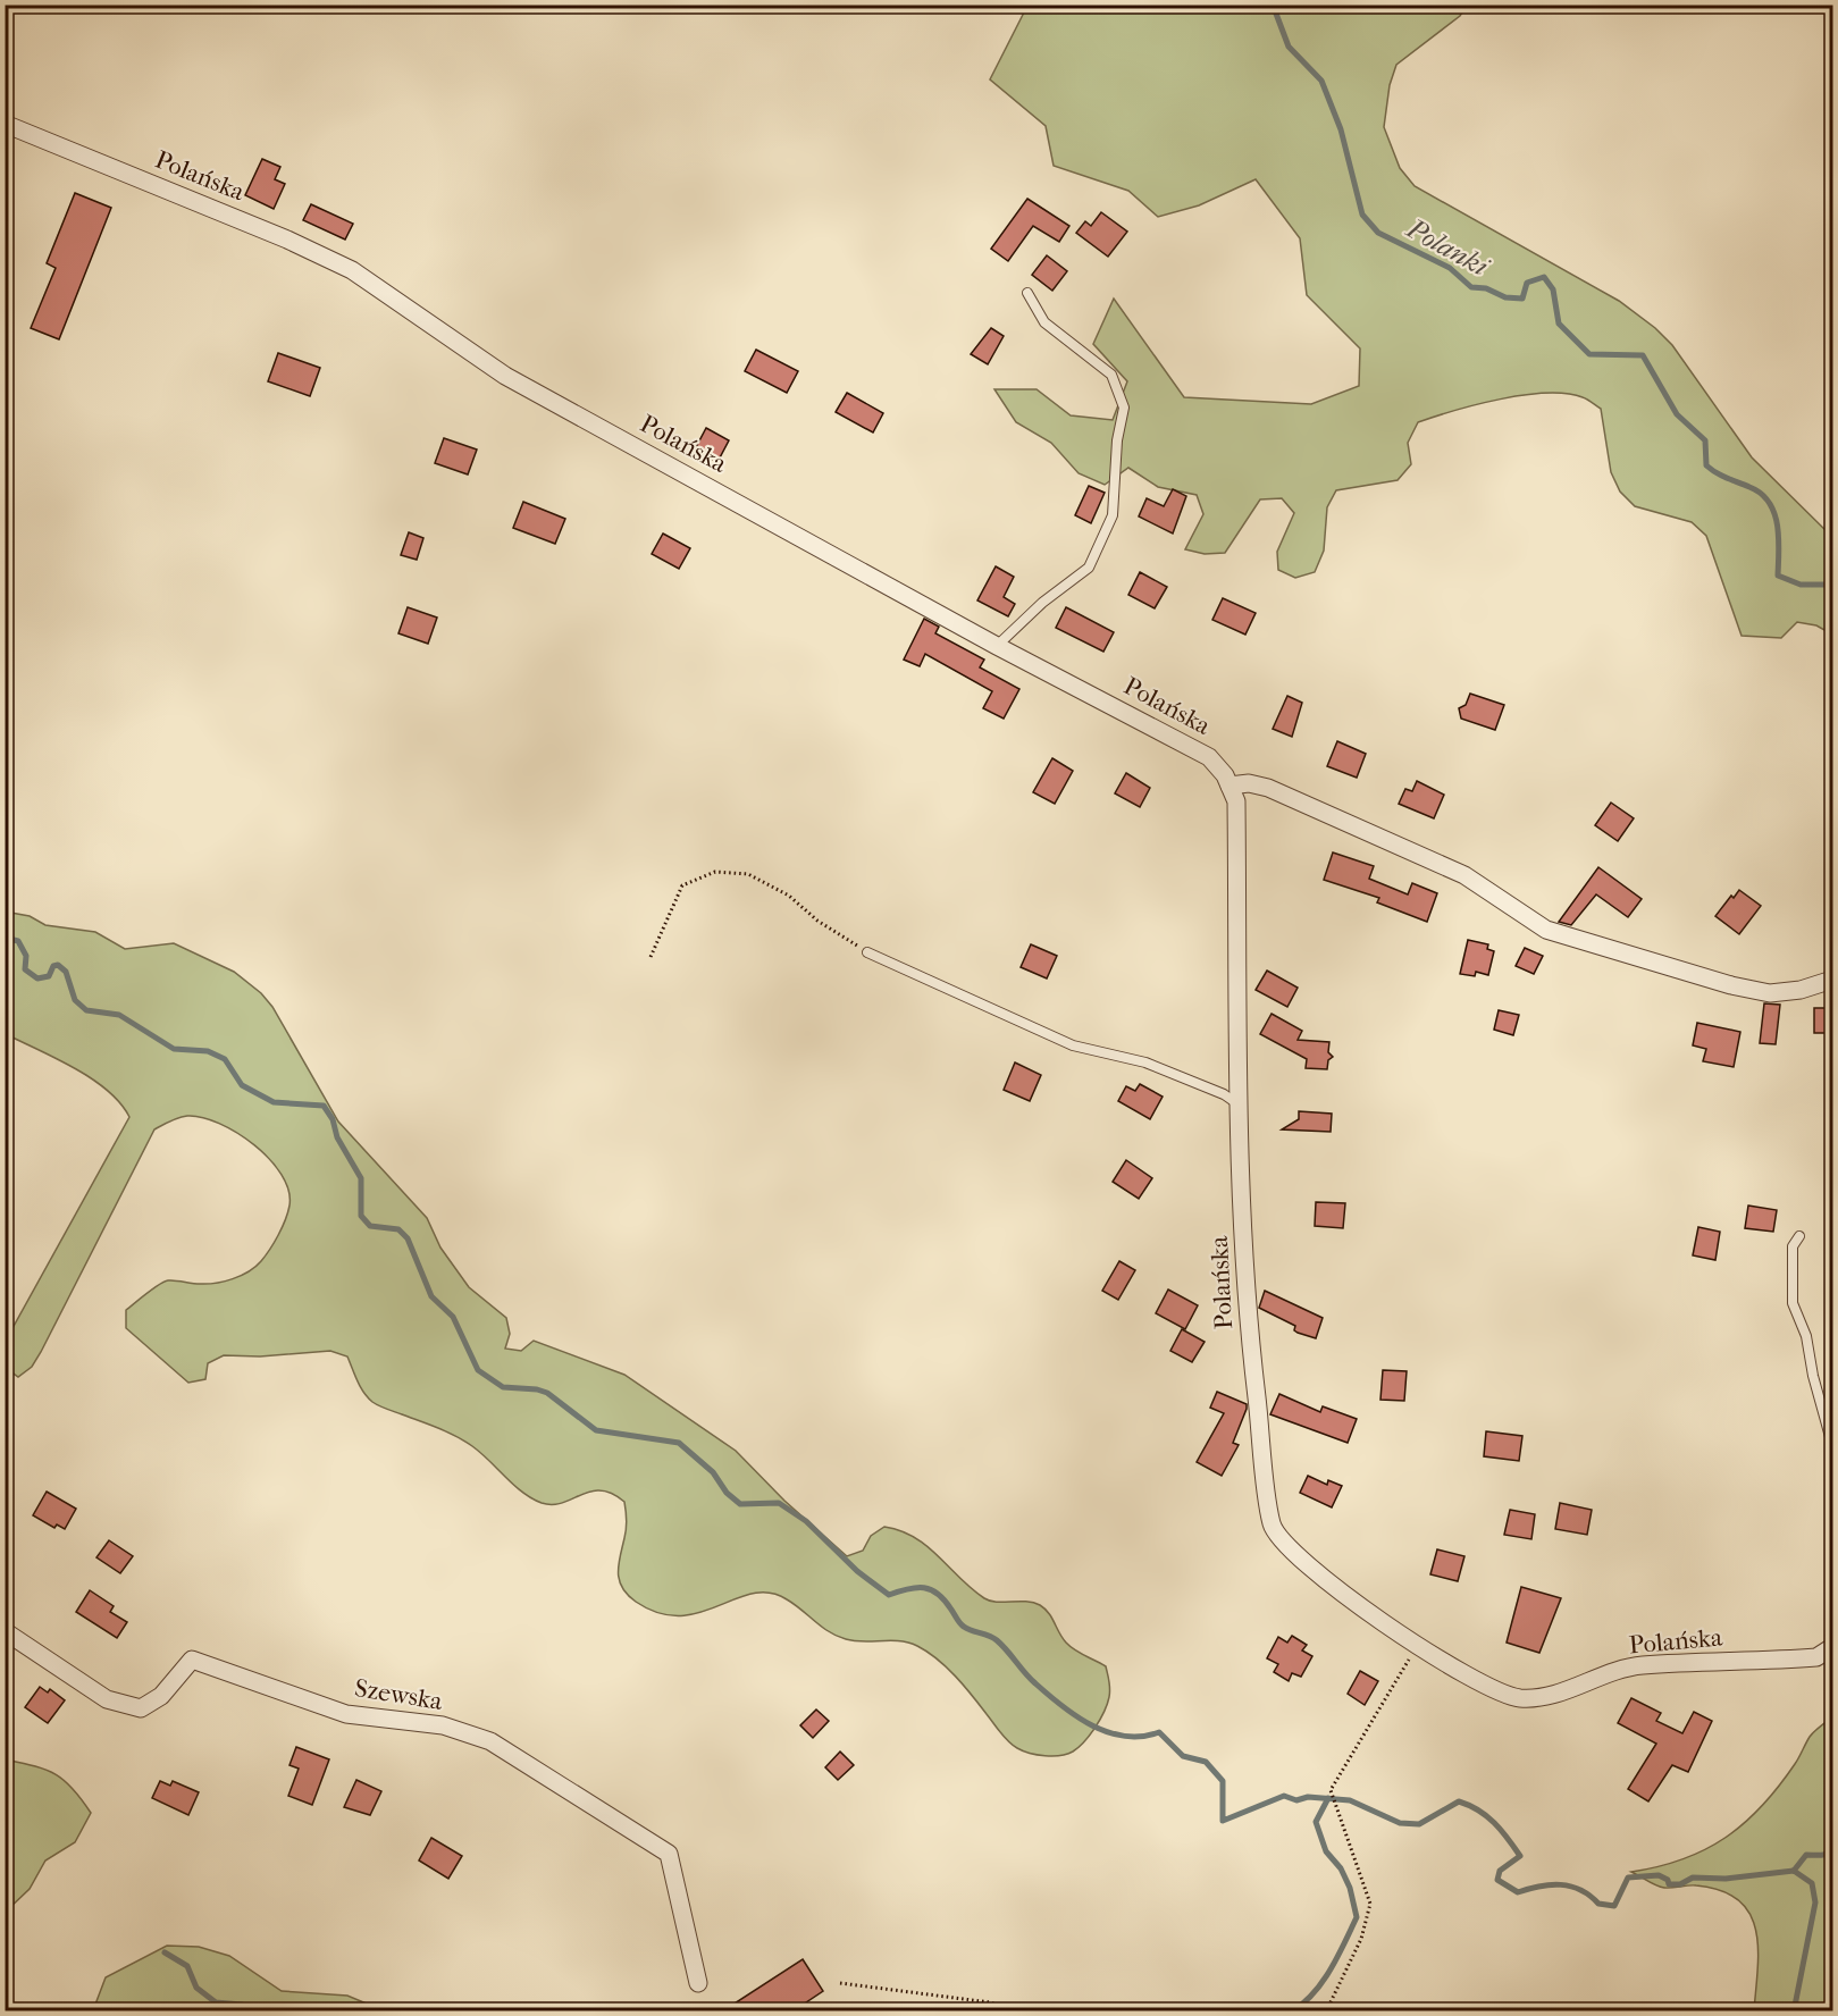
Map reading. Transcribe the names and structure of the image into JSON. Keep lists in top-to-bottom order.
{
  "streets": {
    "street": ["Polańska", "Szewska"]
  },
  "water": ["Polanki"]
}
